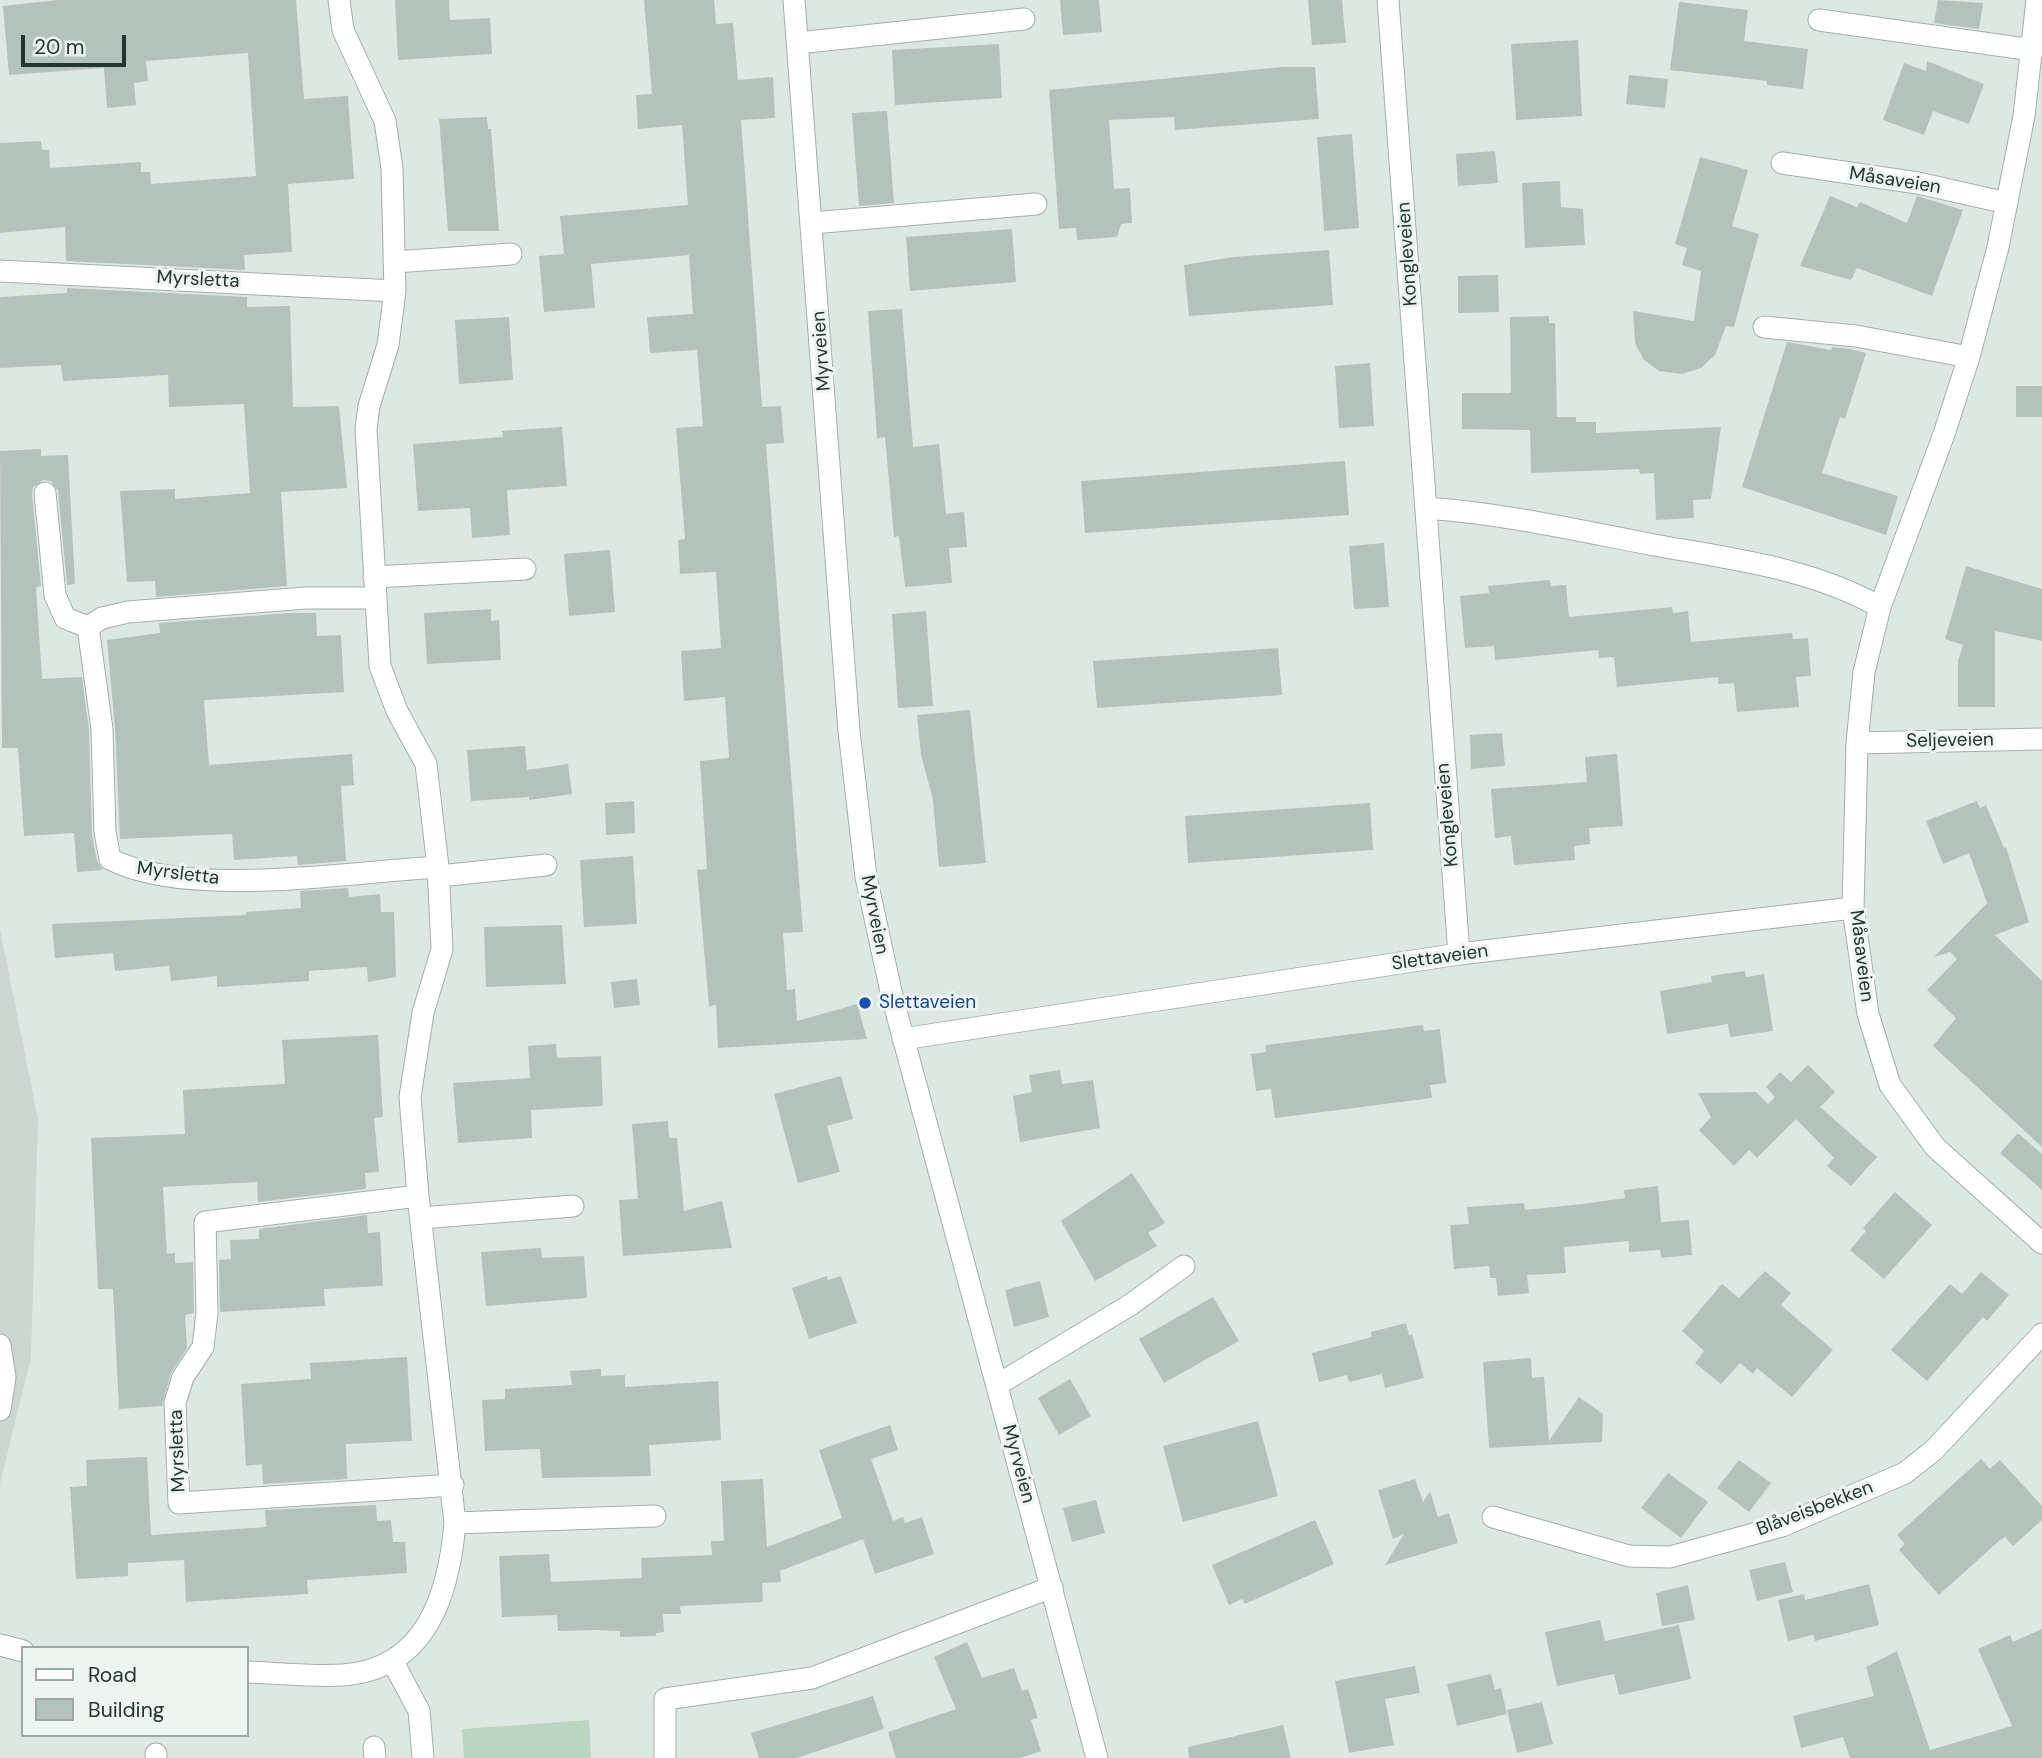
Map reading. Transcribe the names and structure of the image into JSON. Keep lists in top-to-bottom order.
{
  "streets": {
    "street": [
      "Måsaveien",
      "Kongleveien",
      "Myrsletta",
      "Myrveien",
      "Seljeveien",
      "Slettaveien",
      "Blåveisbekken"
    ]
  },
  "crossings": [
    ["Måsaveien", "Seljeveien"],
    ["Måsaveien", "Slettaveien"],
    ["Kongleveien", "Slettaveien"],
    ["Myrveien", "Slettaveien"]
  ],
  "places": ["Slettaveien"],
  "legend": ["Road", "Building"],
  "scale_bar": "20 m"
}
